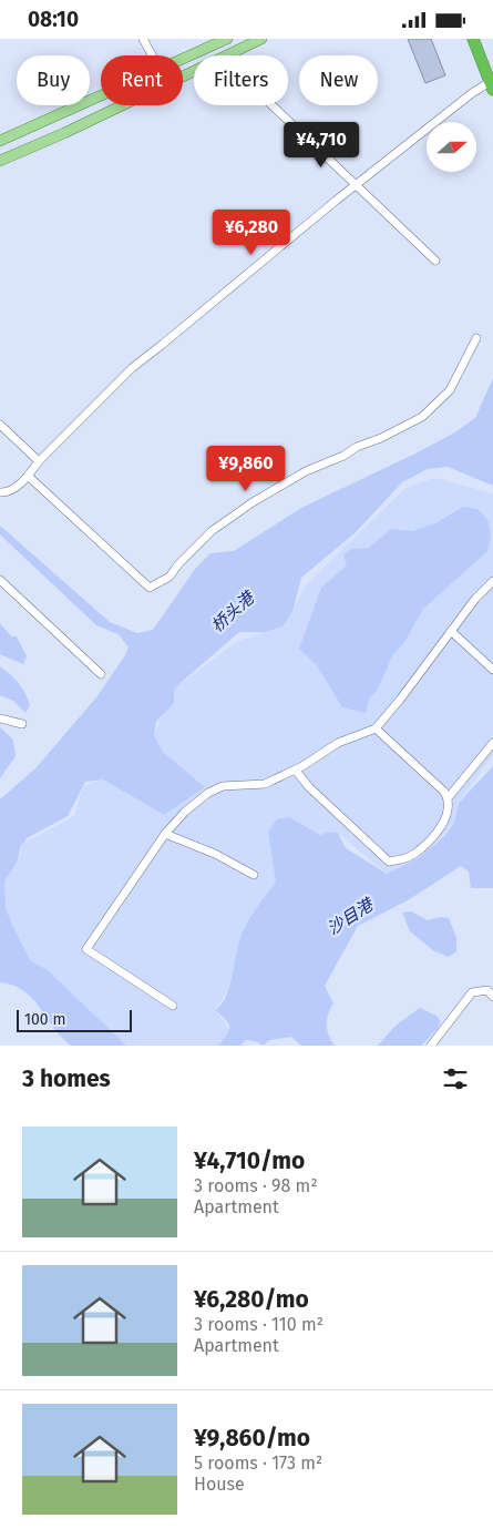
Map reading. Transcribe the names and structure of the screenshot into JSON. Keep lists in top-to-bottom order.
{
  "water": ["桥头港", "沙目港"],
  "scale_bar": "100 m",
  "north": "right",
  "page": {
    "status": "08:10",
    "chip": [
      "Buy",
      "Rent",
      "Filters",
      "New"
    ],
    "price": ["¥4,710", "¥6,280", "¥9,860"],
    "scale": "100 m",
    "heading": "3 homes",
    "list": [
      {
        "name": "¥4,710/mo",
        "note": "3 rooms · 98 m² · Apartment"
      },
      {
        "name": "¥6,280/mo",
        "note": "3 rooms · 110 m² · Apartment"
      },
      {
        "name": "¥9,860/mo",
        "note": "5 rooms · 173 m² · House"
      }
    ]
  }
}
